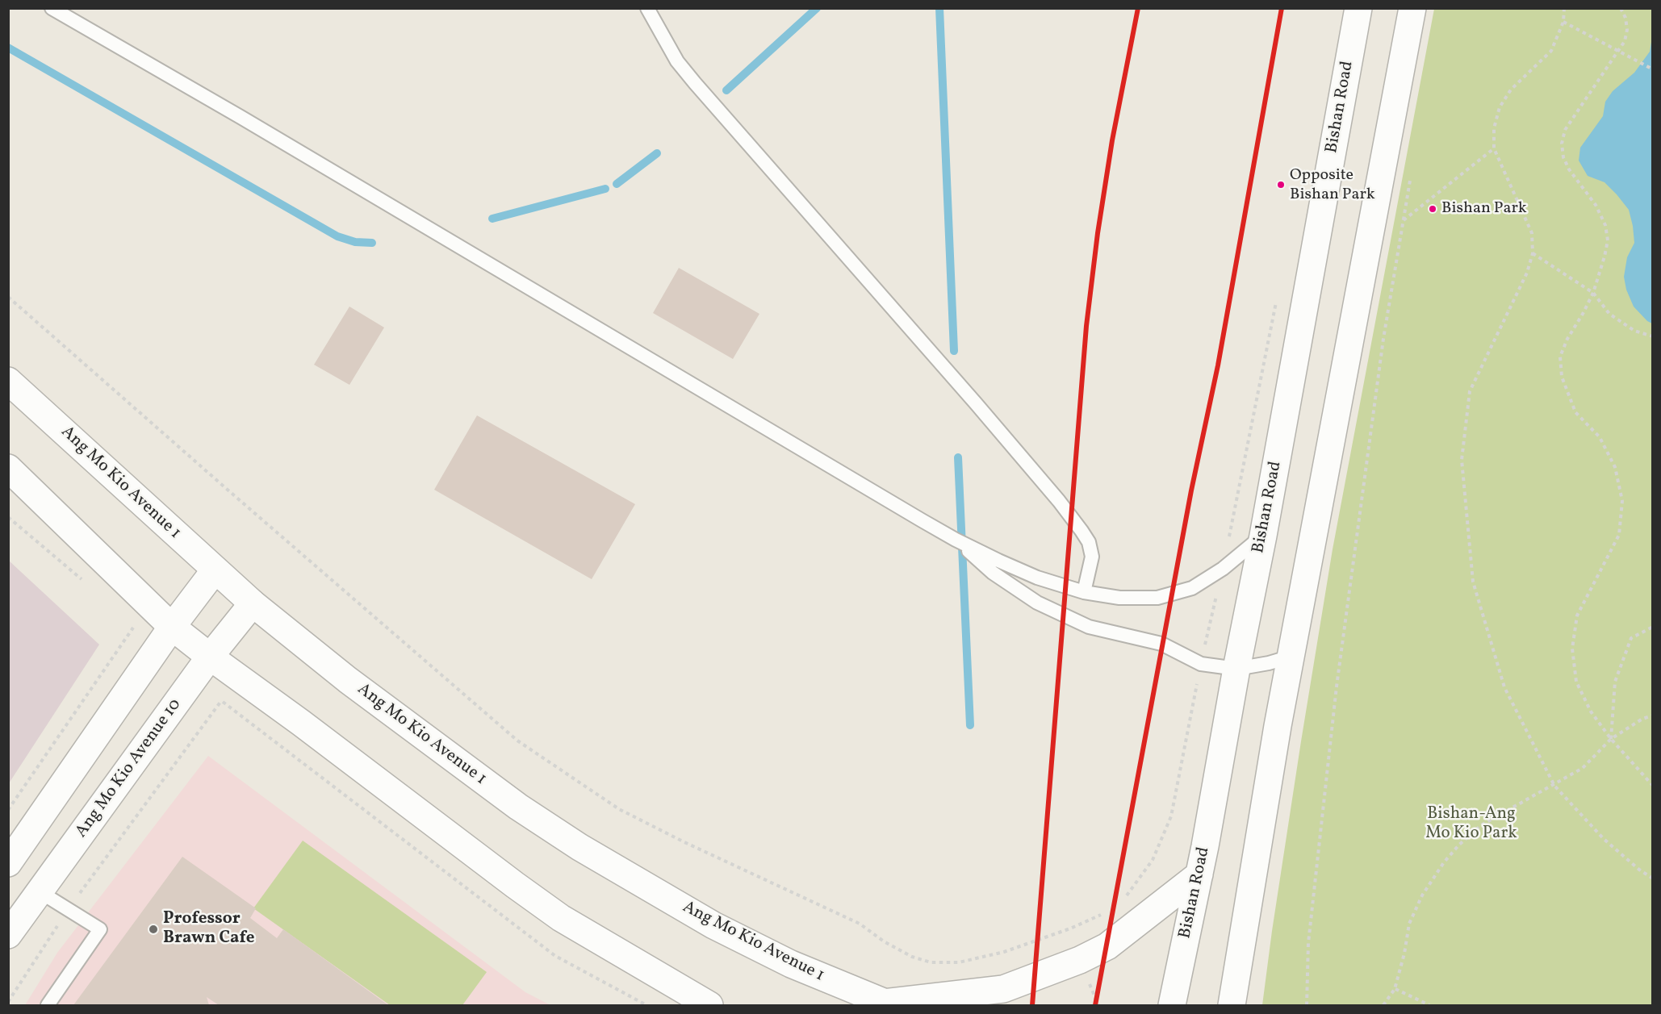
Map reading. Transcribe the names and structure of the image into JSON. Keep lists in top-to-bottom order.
{
  "streets": {
    "main road": ["Bishan Road", "Ang Mo Kio Avenue 1", "Ang Mo Kio Avenue 10"]
  },
  "crossings": [
    ["Ang Mo Kio Avenue 1", "Ang Mo Kio Avenue 10"]
  ],
  "parks": ["Bishan-Ang Mo Kio Park"],
  "places": ["Opposite Bishan Park", "Bishan Park", "Professor Brawn Cafe"]
}
